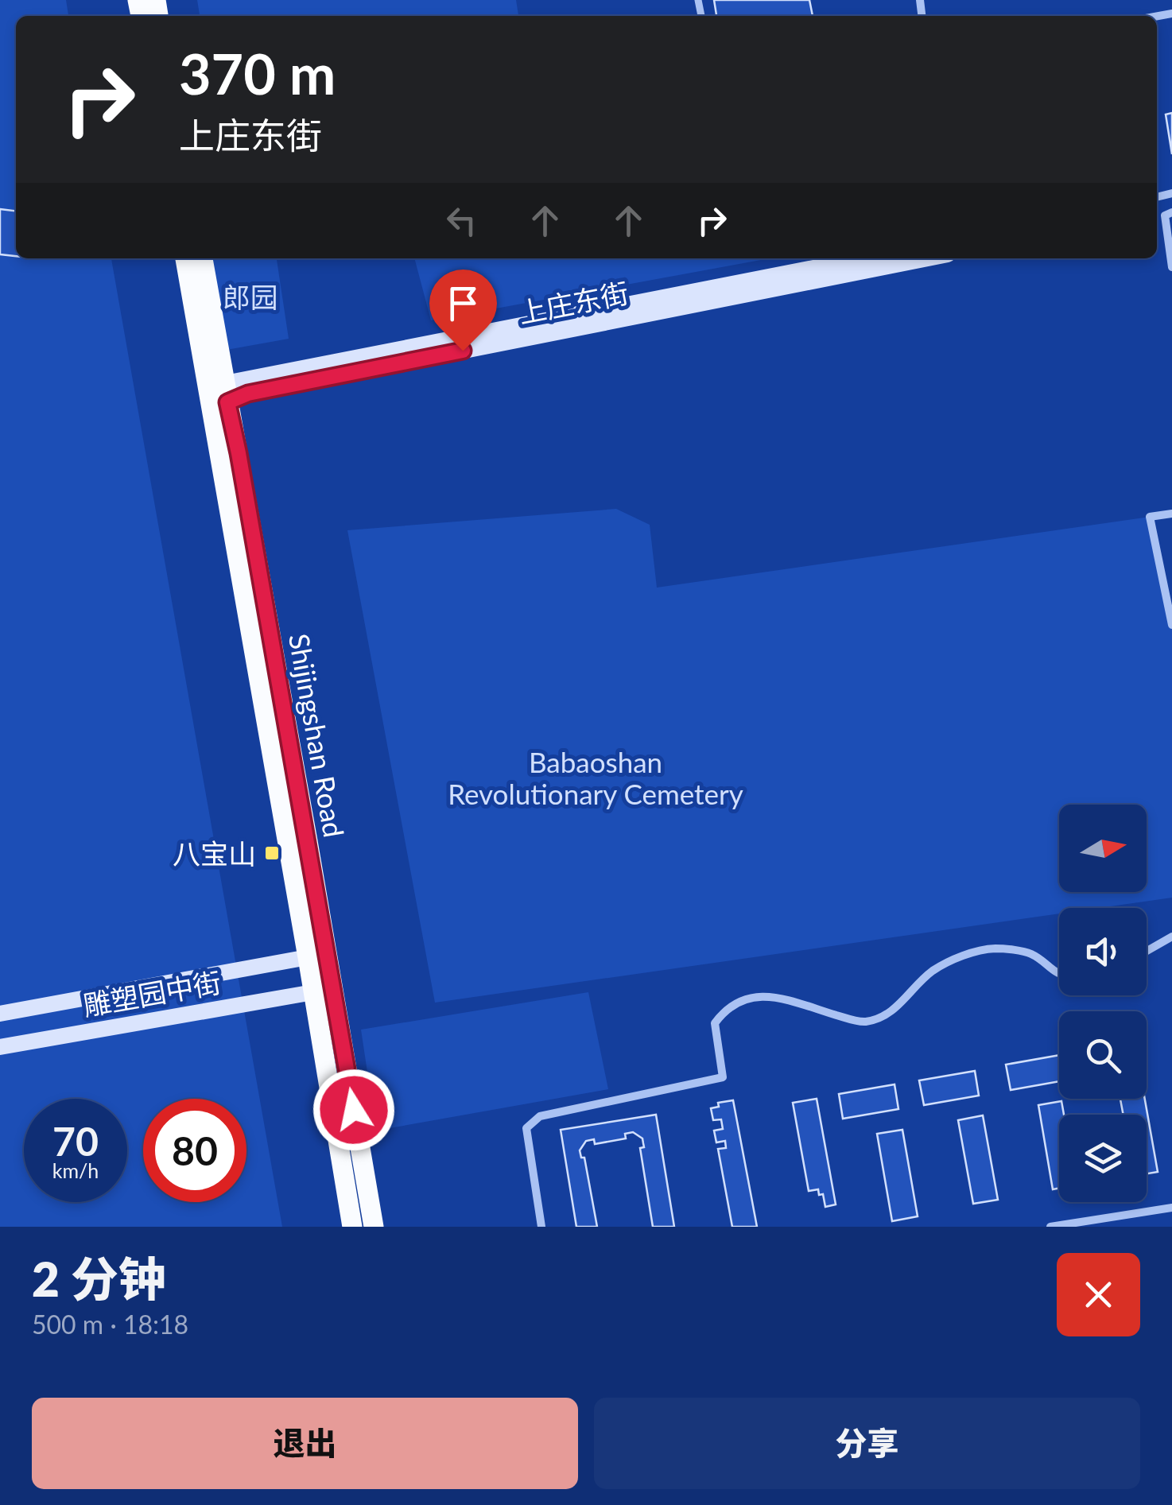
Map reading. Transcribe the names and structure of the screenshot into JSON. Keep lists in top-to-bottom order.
{
  "streets": {
    "highway": ["Shijingshan Road"],
    "main road": ["上庄东街", "雕塑园中街"]
  },
  "crossings": [
    ["上庄东街", "Shijingshan Road"],
    ["Shijingshan Road", "雕塑园中街"]
  ],
  "parks": ["郎园", "Babaoshan Revolutionary Cemetery"],
  "places": {
    "transit": ["八宝山"]
  },
  "north": "right",
  "page": {
    "turn": ["370 m", "上庄东街"],
    "speed": "70 km/h",
    "limit": "80",
    "heading": ["2 分钟", "500 m · 18:18"],
    "buttons": ["退出", "分享"]
  }
}
